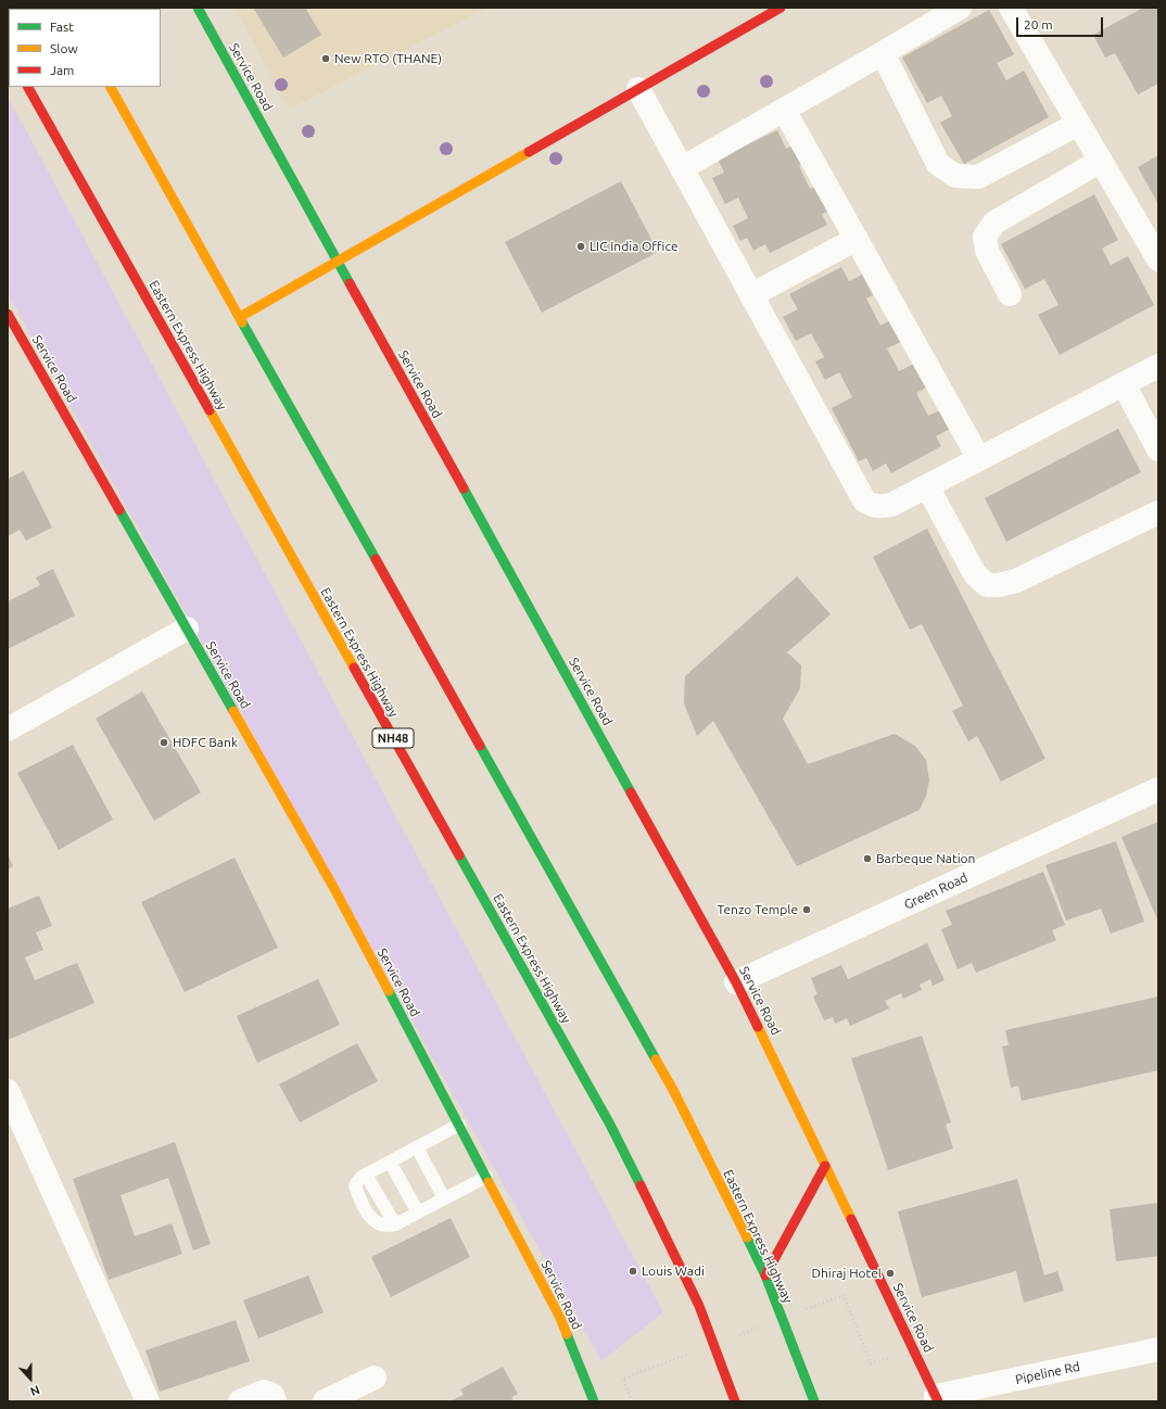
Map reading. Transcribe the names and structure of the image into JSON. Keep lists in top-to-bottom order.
{
  "streets": {
    "main road": ["Service Road", "Eastern Express Highway", "NH48"],
    "street": ["Green Road", "Pipeline Rd"]
  },
  "crossings": [
    ["Service Road", "Green Road"],
    ["Service Road", "Pipeline Rd"]
  ],
  "places": [
    "New RTO (THANE)",
    "LIC India Office",
    "HDFC Bank",
    "Barbeque Nation",
    "Tenzo Temple",
    "Louis Wadi",
    "Dhiraj Hotel"
  ],
  "legend": ["Fast", "Slow", "Jam"],
  "scale_bar": "20 m",
  "north": "bottom"
}
